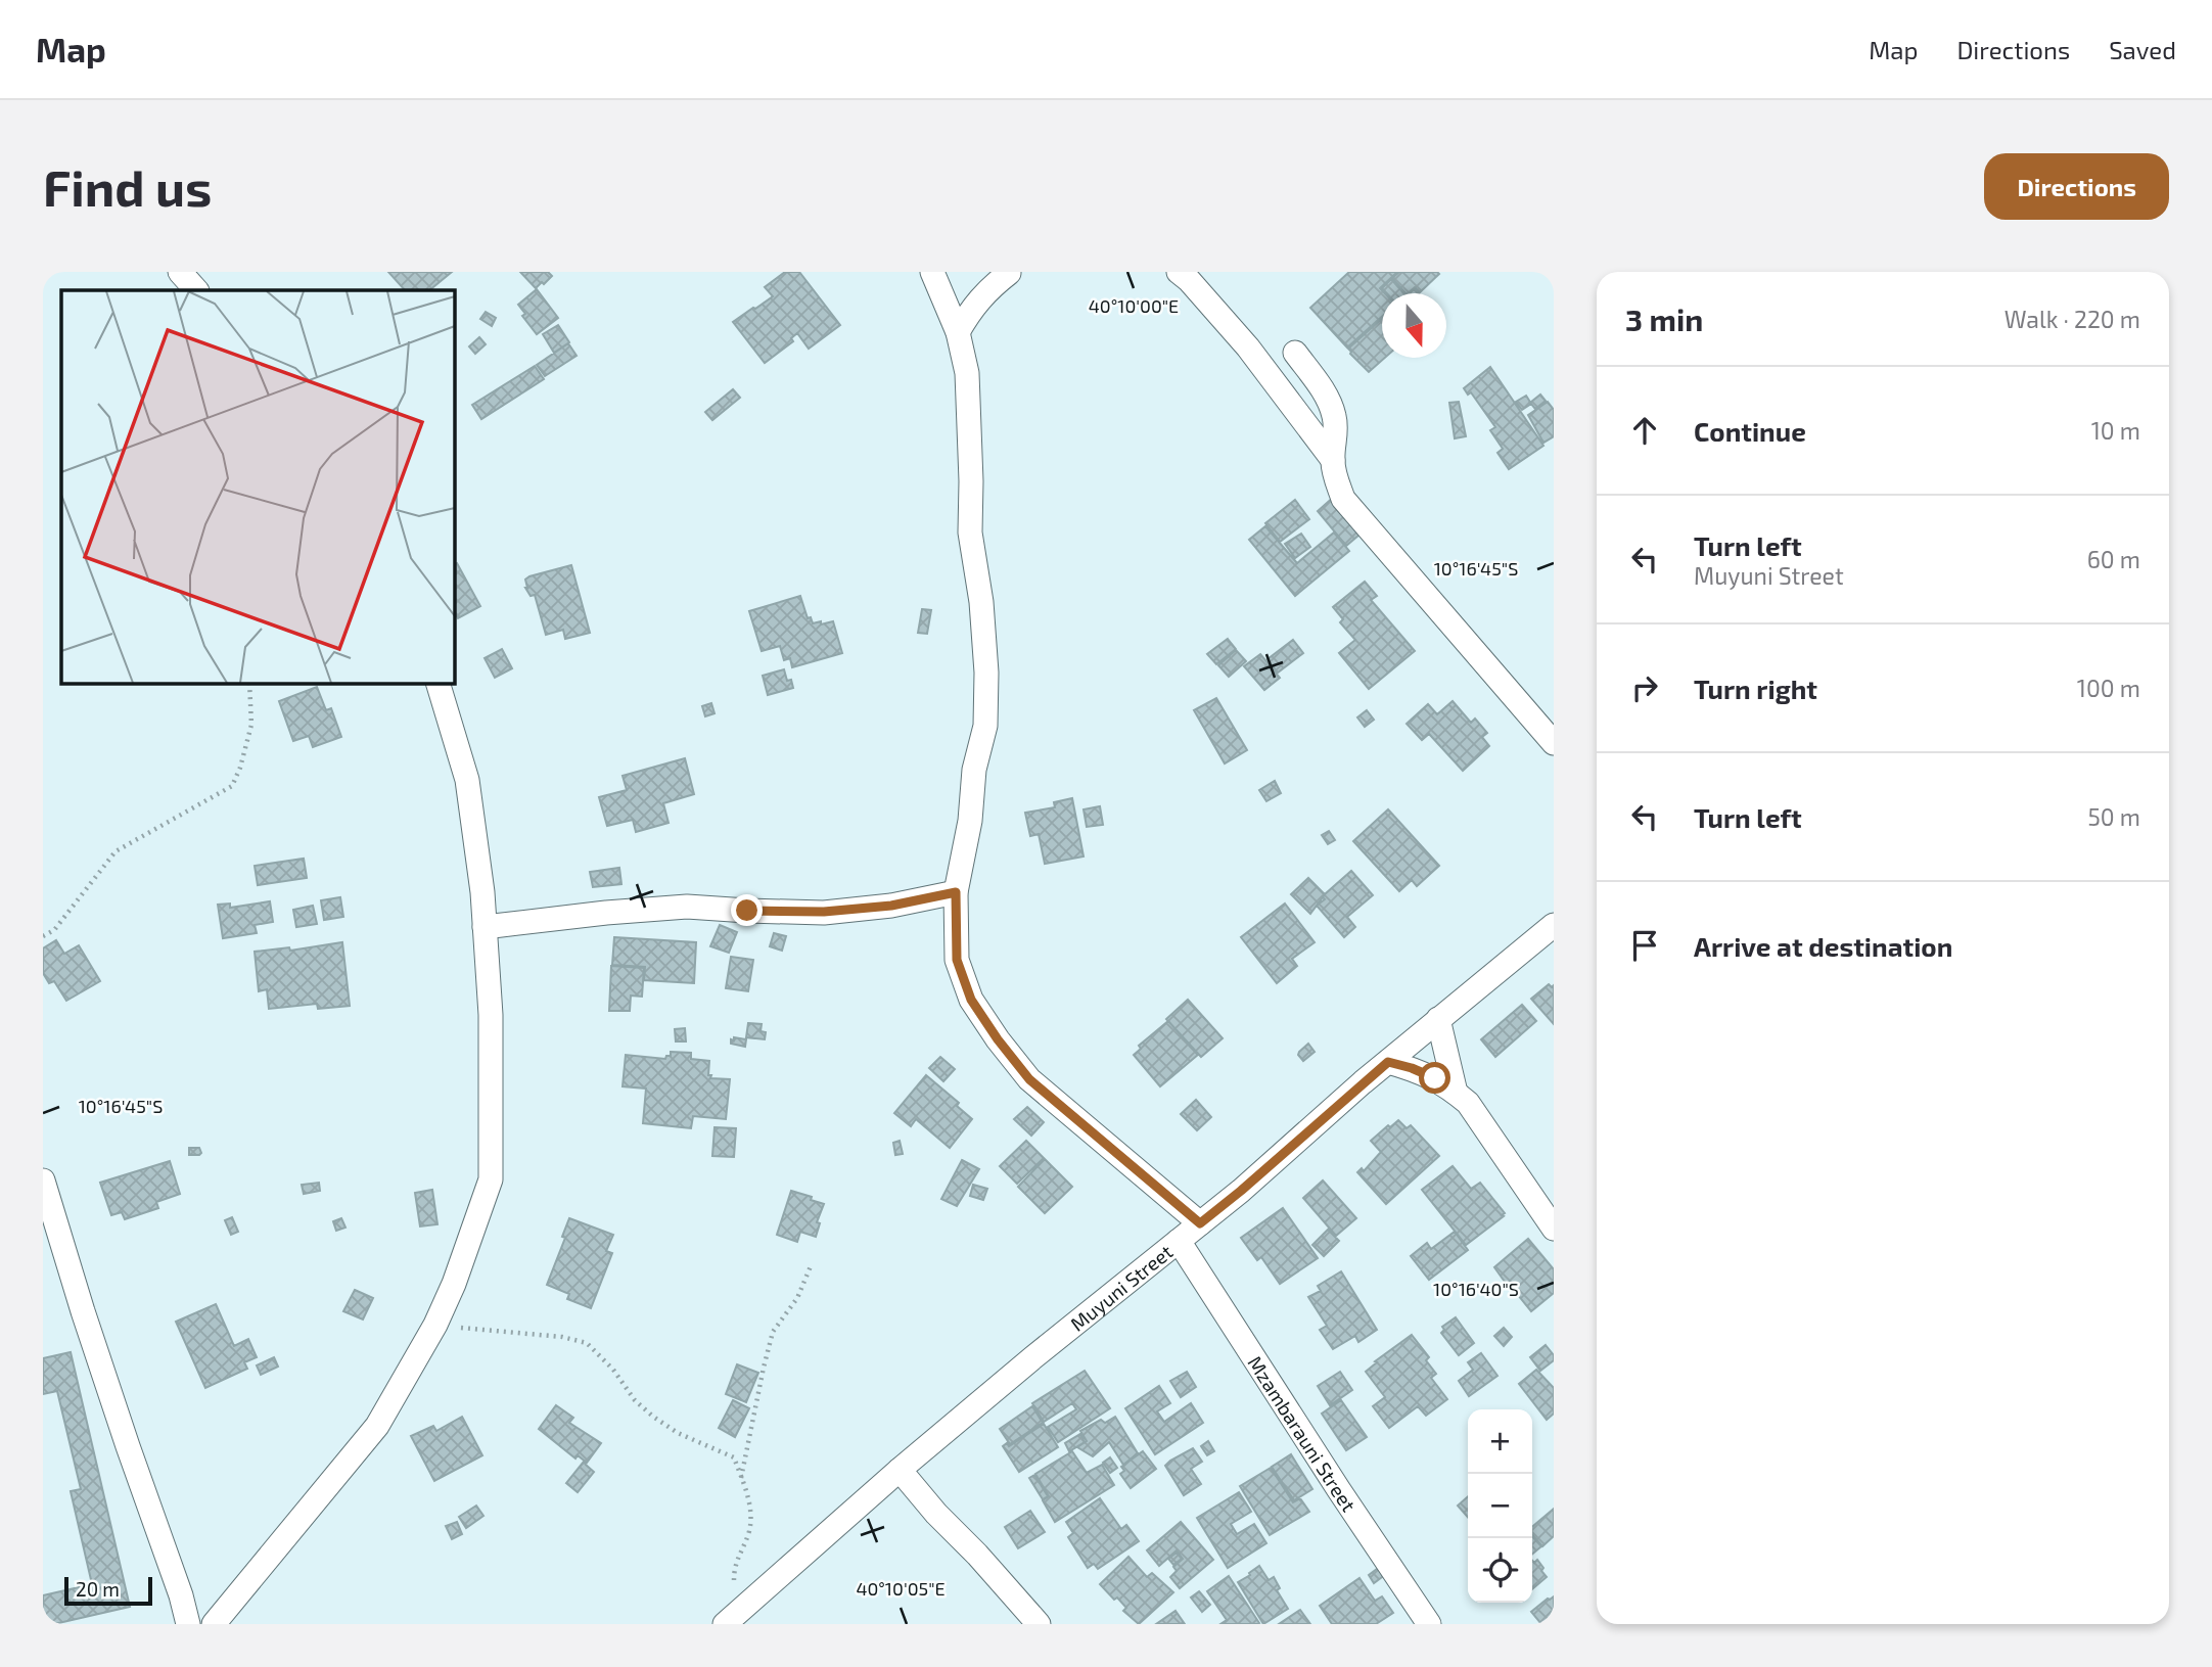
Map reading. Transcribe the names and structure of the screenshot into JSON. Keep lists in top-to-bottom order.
{
  "streets": {
    "street": ["Muyuni Street", "Mzambarauni Street"]
  },
  "crossings": [
    ["Muyuni Street", "Mzambarauni Street"]
  ],
  "scale_bar": "20 m",
  "north": "bottom",
  "page": {
    "header": "Map",
    "nav": ["Map", "Directions", "Saved"],
    "buttons": "Directions",
    "title": "Find us",
    "heading": ["3 min", "Walk · 220 m"],
    "list": [
      ["Continue", "10 m"],
      ["Turn left", "Muyuni Street", "60 m"],
      ["Turn right", "100 m"],
      ["Turn left", "50 m"],
      "Arrive at destination"
    ],
    "map_buttons": ["+", "−"],
    "scale": "20 m"
  },
  "coordinates": [
    "40°10'00\"E",
    "10°16'45\"S",
    "10°16'40\"S",
    "40°10'05\"E"
  ]
}
